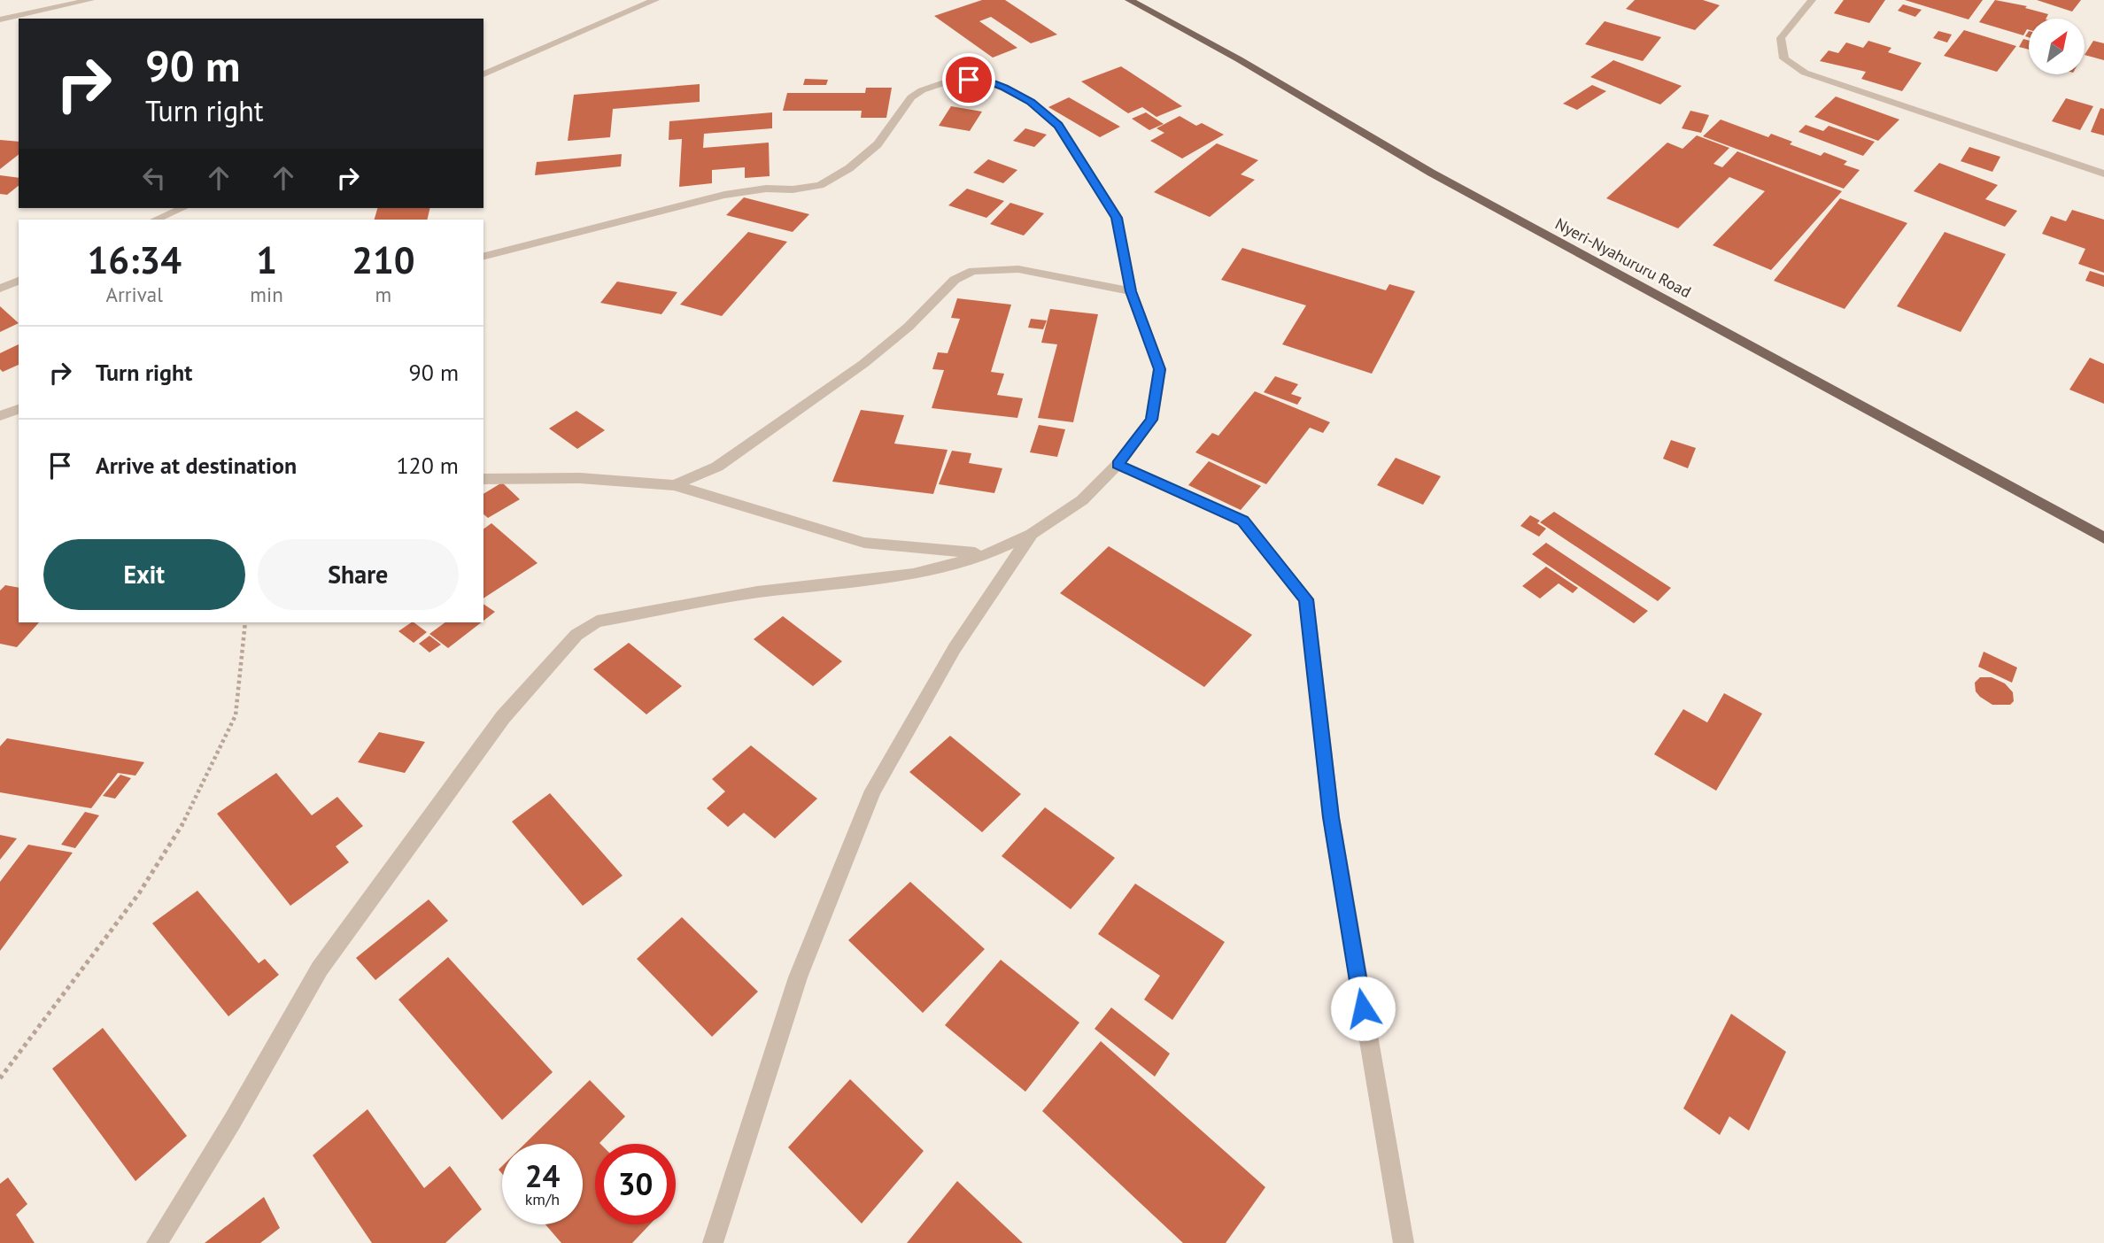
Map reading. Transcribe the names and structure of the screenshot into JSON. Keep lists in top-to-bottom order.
{
  "streets": {
    "main road": ["Nyeri-Nyahururu Road"]
  },
  "north": "top right",
  "page": {
    "turn": ["90 m", "Turn right"],
    "eta": [
      "16:34",
      "Arrival",
      "1",
      "min",
      "210",
      "m"
    ],
    "list": [
      {
        "name": "Turn right",
        "value": "90 m"
      },
      {
        "name": "Arrive at destination",
        "value": "120 m"
      }
    ],
    "buttons": ["Exit", "Share"],
    "speed": "24 km/h",
    "limit": "30"
  }
}
